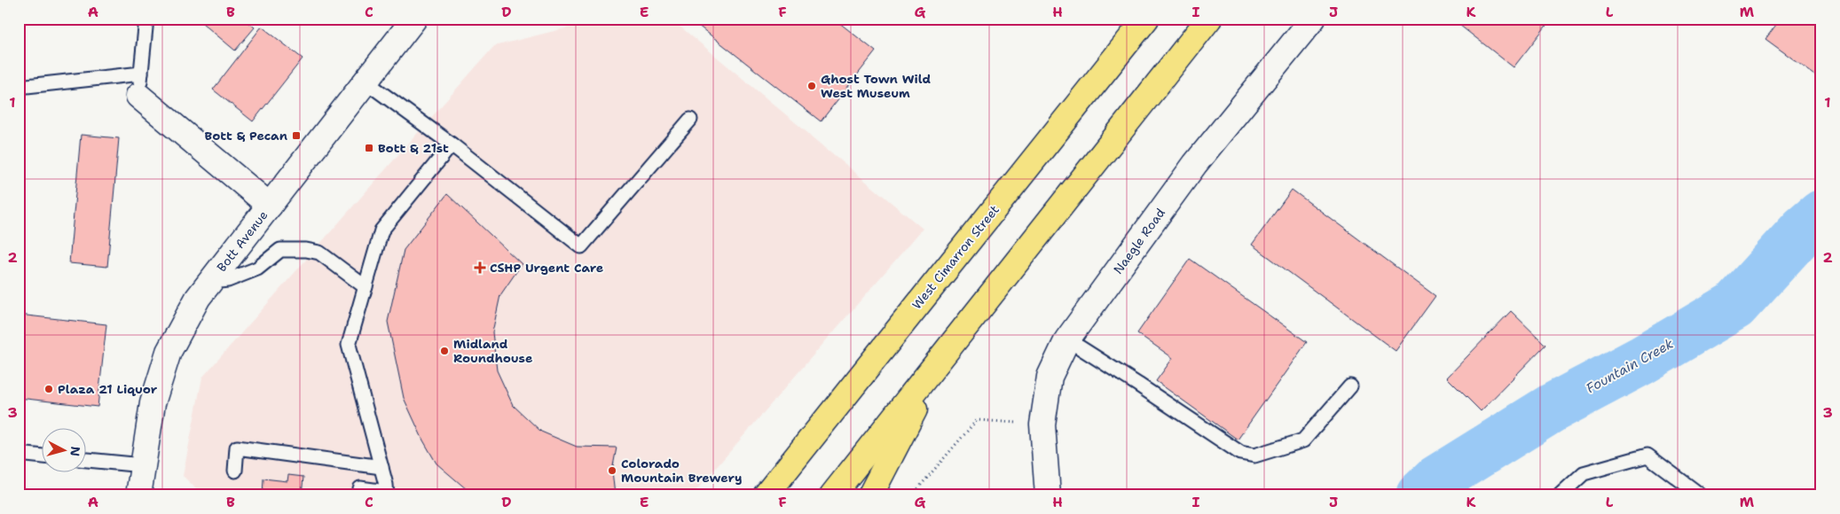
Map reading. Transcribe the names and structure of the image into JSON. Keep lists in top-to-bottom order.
{
  "streets": {
    "highway": ["West Cimarron Street"],
    "street": ["Bott Avenue", "Naegle Road"]
  },
  "water": ["Fountain Creek"],
  "places": {
    "other": [
      "Ghost Town Wild West Museum",
      "Midland Roundhouse",
      "Plaza 21 Liquor",
      "Colorado Mountain Brewery"
    ],
    "transit": ["Bott & Pecan", "Bott & 21st"],
    "health": ["CSHP Urgent Care"]
  },
  "north": "right",
  "grid": {
    "columns": [
      "A",
      "B",
      "C",
      "D",
      "E",
      "F",
      "G",
      "H",
      "I",
      "J",
      "K",
      "L",
      "M"
    ],
    "rows": ["1", "2", "3"]
  }
}
